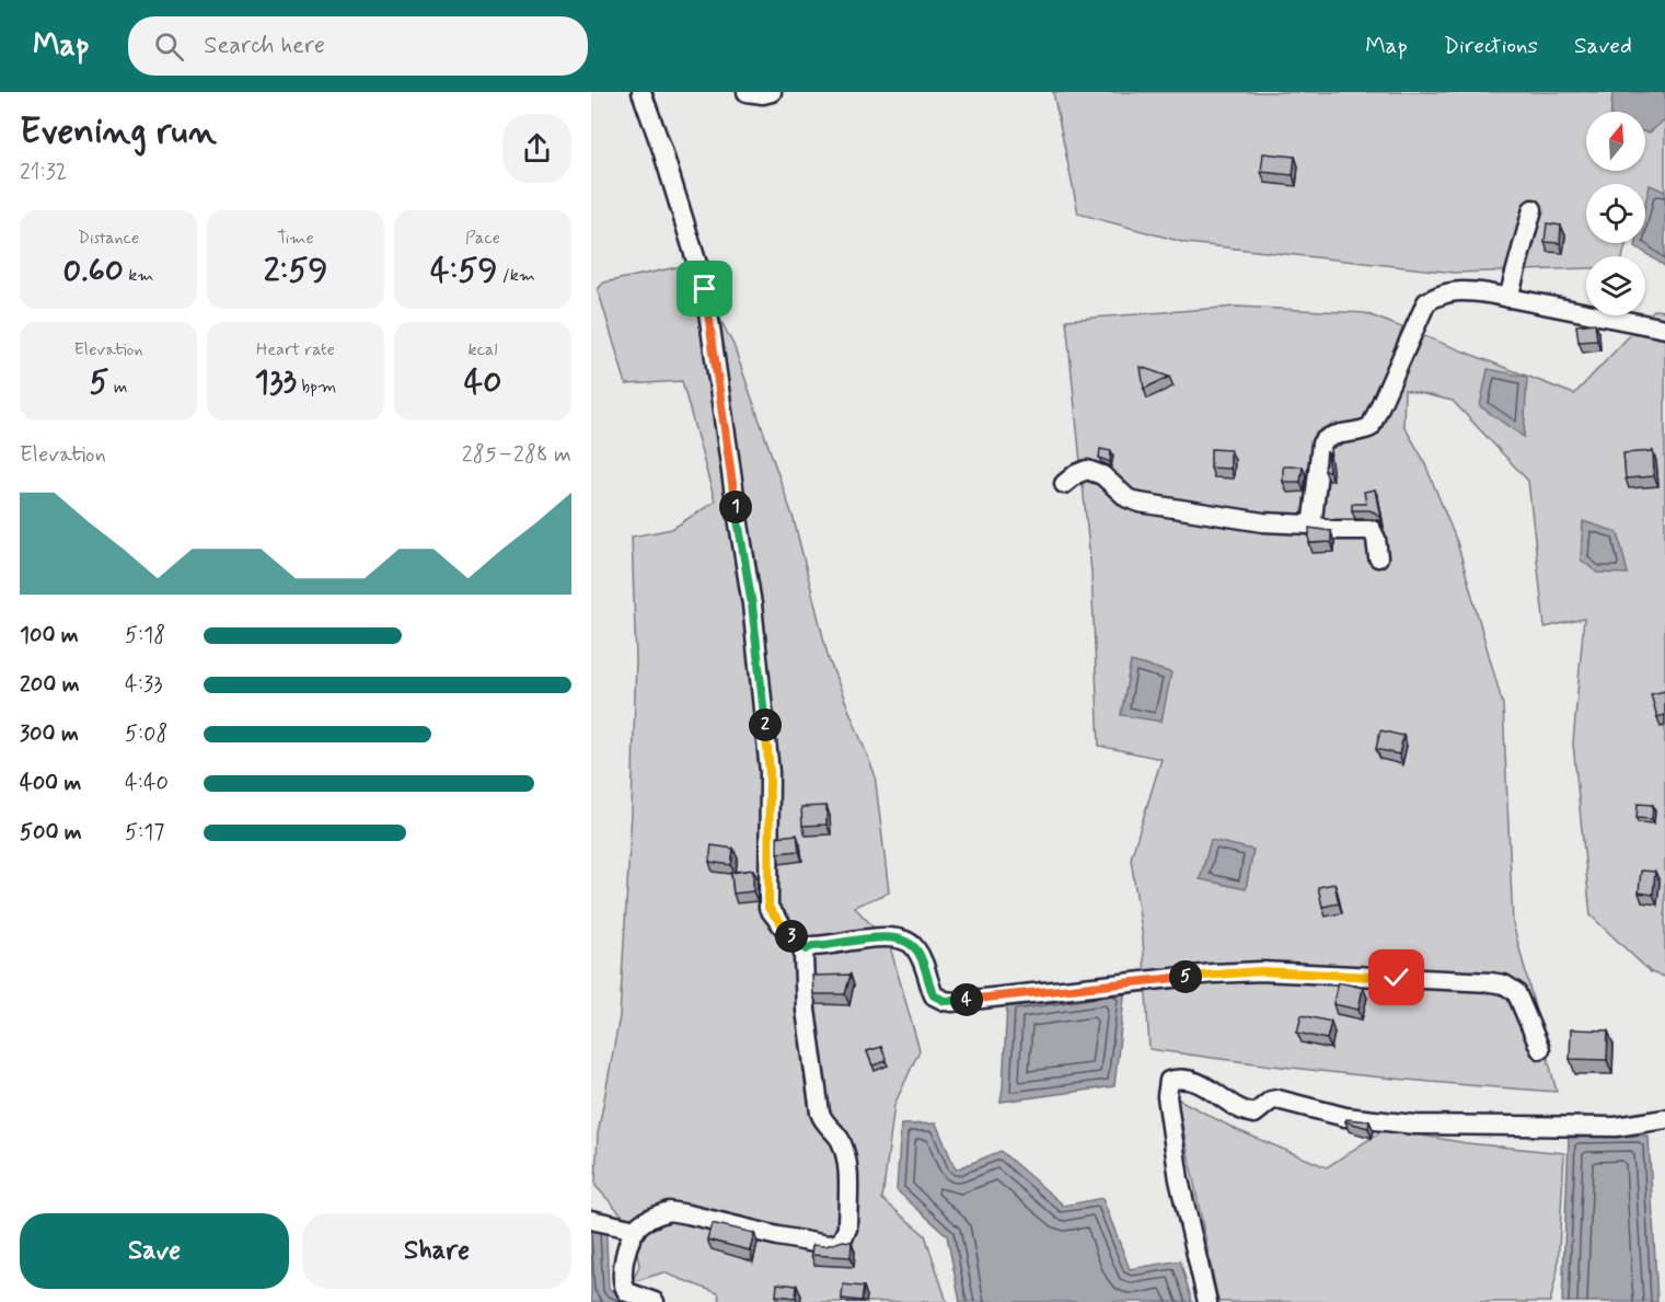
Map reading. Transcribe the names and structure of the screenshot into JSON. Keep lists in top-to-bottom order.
{
  "north": "top",
  "page": {
    "header": "Map",
    "search": "Search here",
    "nav": ["Map", "Directions", "Saved"],
    "heading": ["Evening run", "21:32"],
    "stats": [
      ["Distance", "0.60 km"],
      ["Time", "2:59"],
      ["Pace", "4:59 /km"],
      ["Elevation", "5 m"],
      ["Heart rate", "133 bpm"],
      ["kcal", "40"]
    ],
    "chart": ["Elevation", "285–288 m"],
    "pins": [
      "1",
      "2",
      "3",
      "5",
      "4"
    ],
    "list": [
      {
        "name": "100 m",
        "note": "5:18"
      },
      {
        "name": "200 m",
        "note": "4:33"
      },
      {
        "name": "300 m",
        "note": "5:08"
      },
      {
        "name": "400 m",
        "note": "4:40"
      },
      {
        "name": "500 m",
        "note": "5:17"
      }
    ],
    "buttons": ["Save", "Share"]
  }
}
